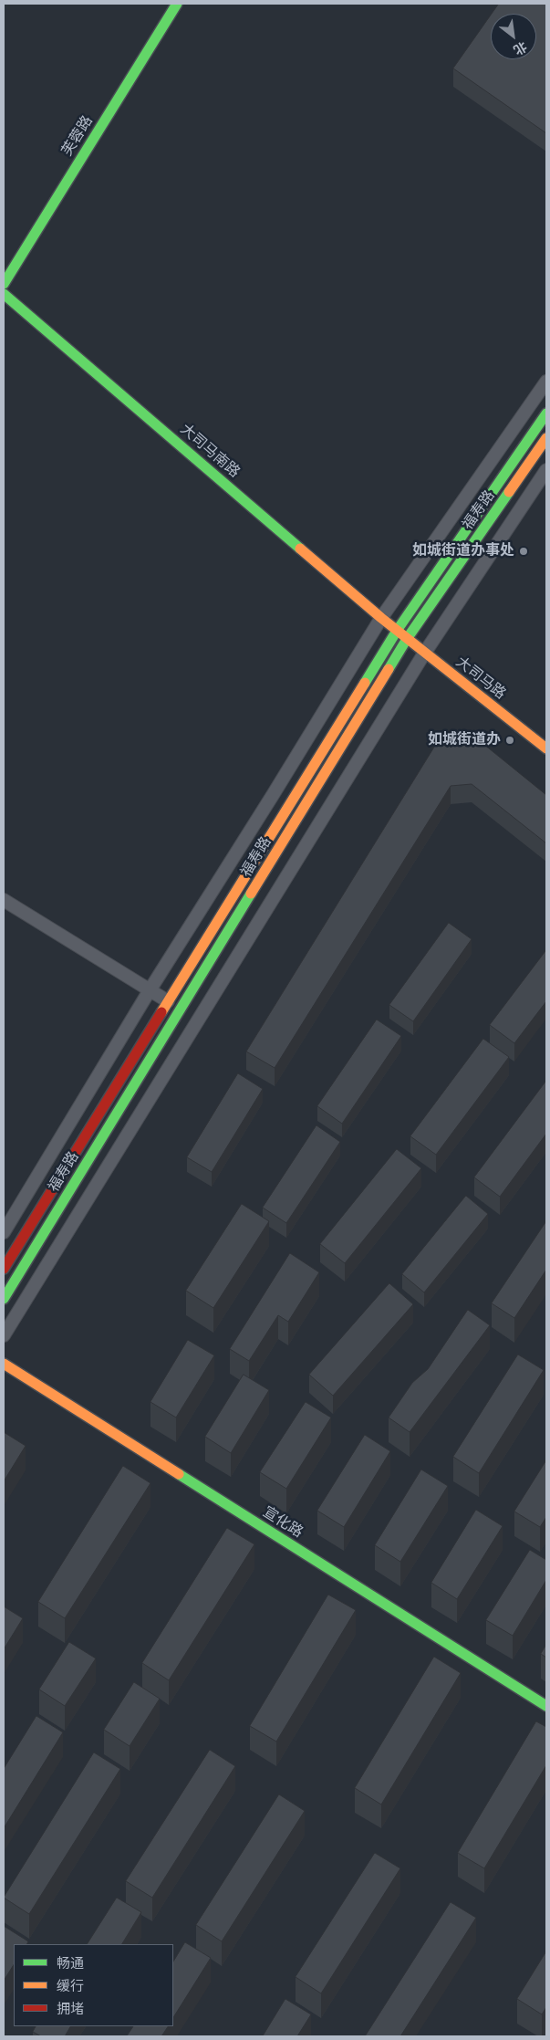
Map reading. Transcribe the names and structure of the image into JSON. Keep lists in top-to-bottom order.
{
  "streets": {
    "main road": [
      "芙蓉路",
      "大司马南路",
      "福寿路",
      "大司马路",
      "宣化路"
    ]
  },
  "crossings": [
    ["大司马南路", "福寿路"],
    ["大司马南路", "大司马路"],
    ["福寿路", "大司马路"]
  ],
  "places": ["如城街道办事处", "如城街道办"],
  "legend": ["畅通", "缓行", "拥堵"],
  "north": "bottom right"
}
